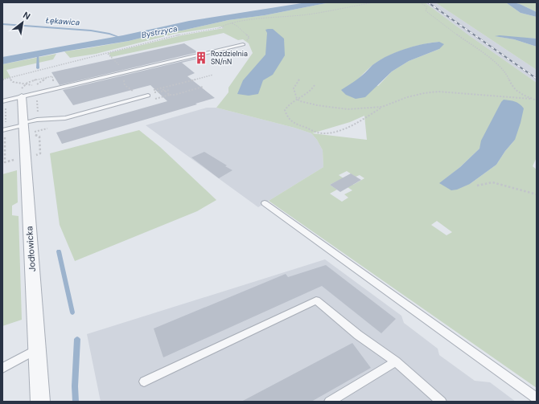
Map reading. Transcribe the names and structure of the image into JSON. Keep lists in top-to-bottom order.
{
  "streets": {
    "street": ["Jodłowicka"]
  },
  "water": ["Łękawica", "Bystrzyca"],
  "places": {
    "building": ["Rozdzielnia SN/nN"]
  },
  "north": "top right"
}
